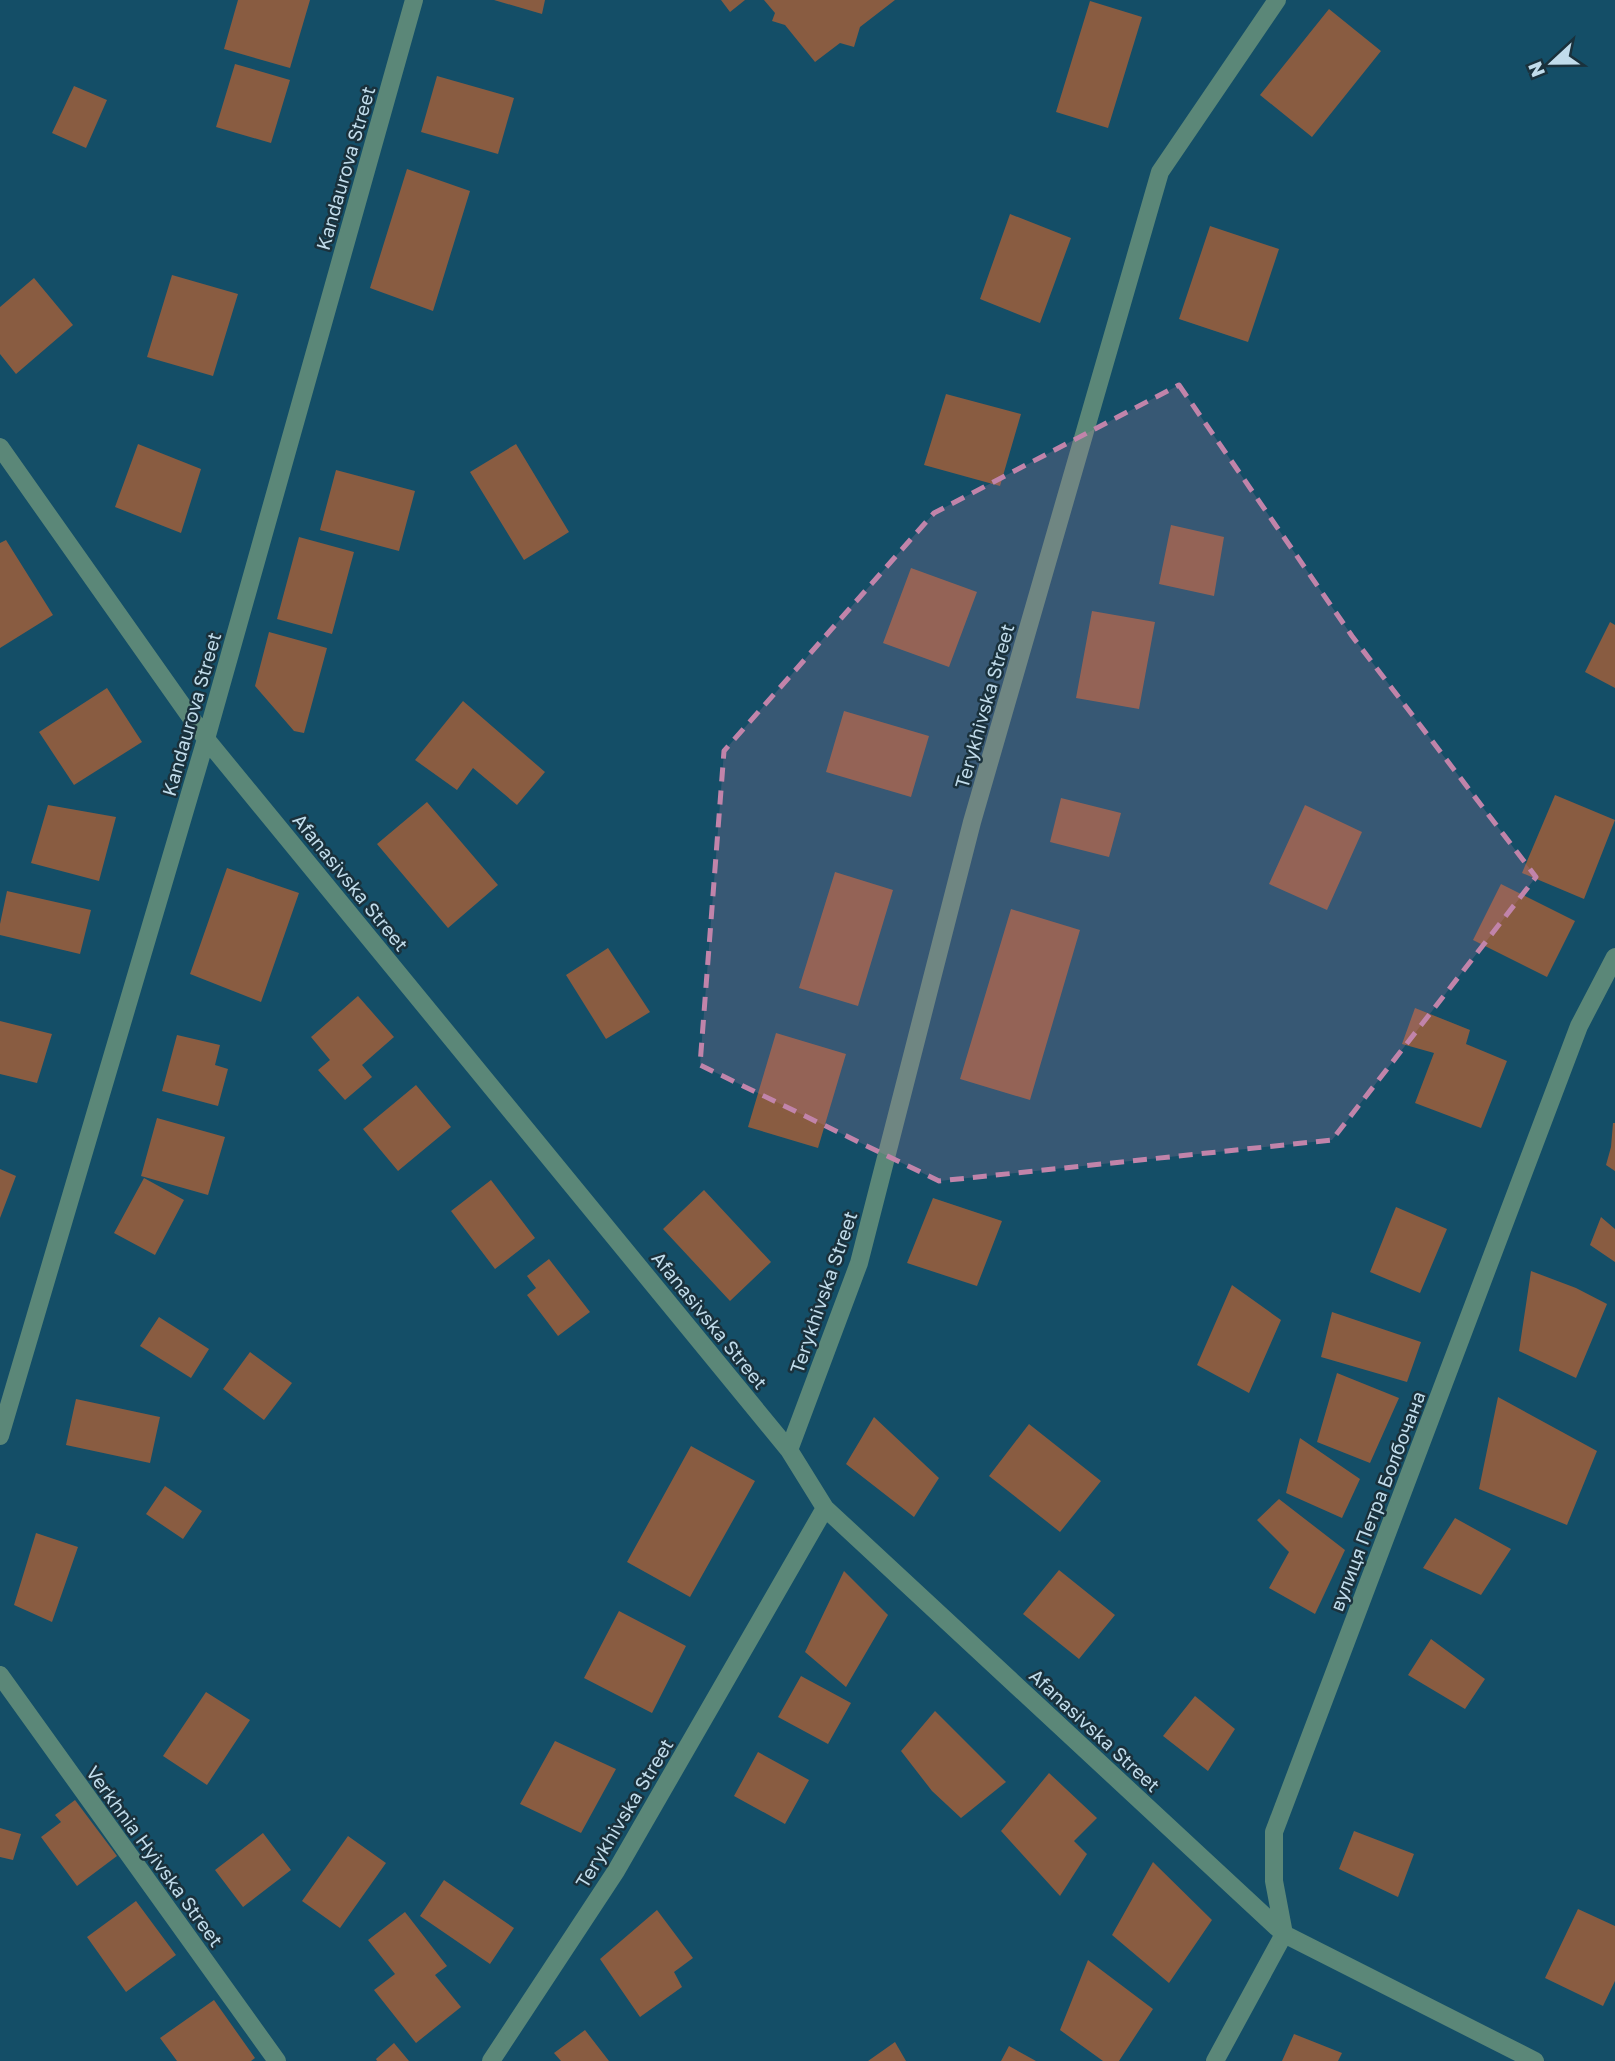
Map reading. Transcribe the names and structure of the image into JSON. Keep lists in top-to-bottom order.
{
  "streets": {
    "street": [
      "Kandaurova Street",
      "Terykhivska Street",
      "Afanasivska Street",
      "вулиця Петра Болбочана",
      "Verkhnia Hyivska Street"
    ]
  },
  "crossings": [
    ["Kandaurova Street", "Afanasivska Street"],
    ["Terykhivska Street", "Afanasivska Street"],
    ["Afanasivska Street", "вулиця Петра Болбочана"]
  ],
  "north": "left"
}
